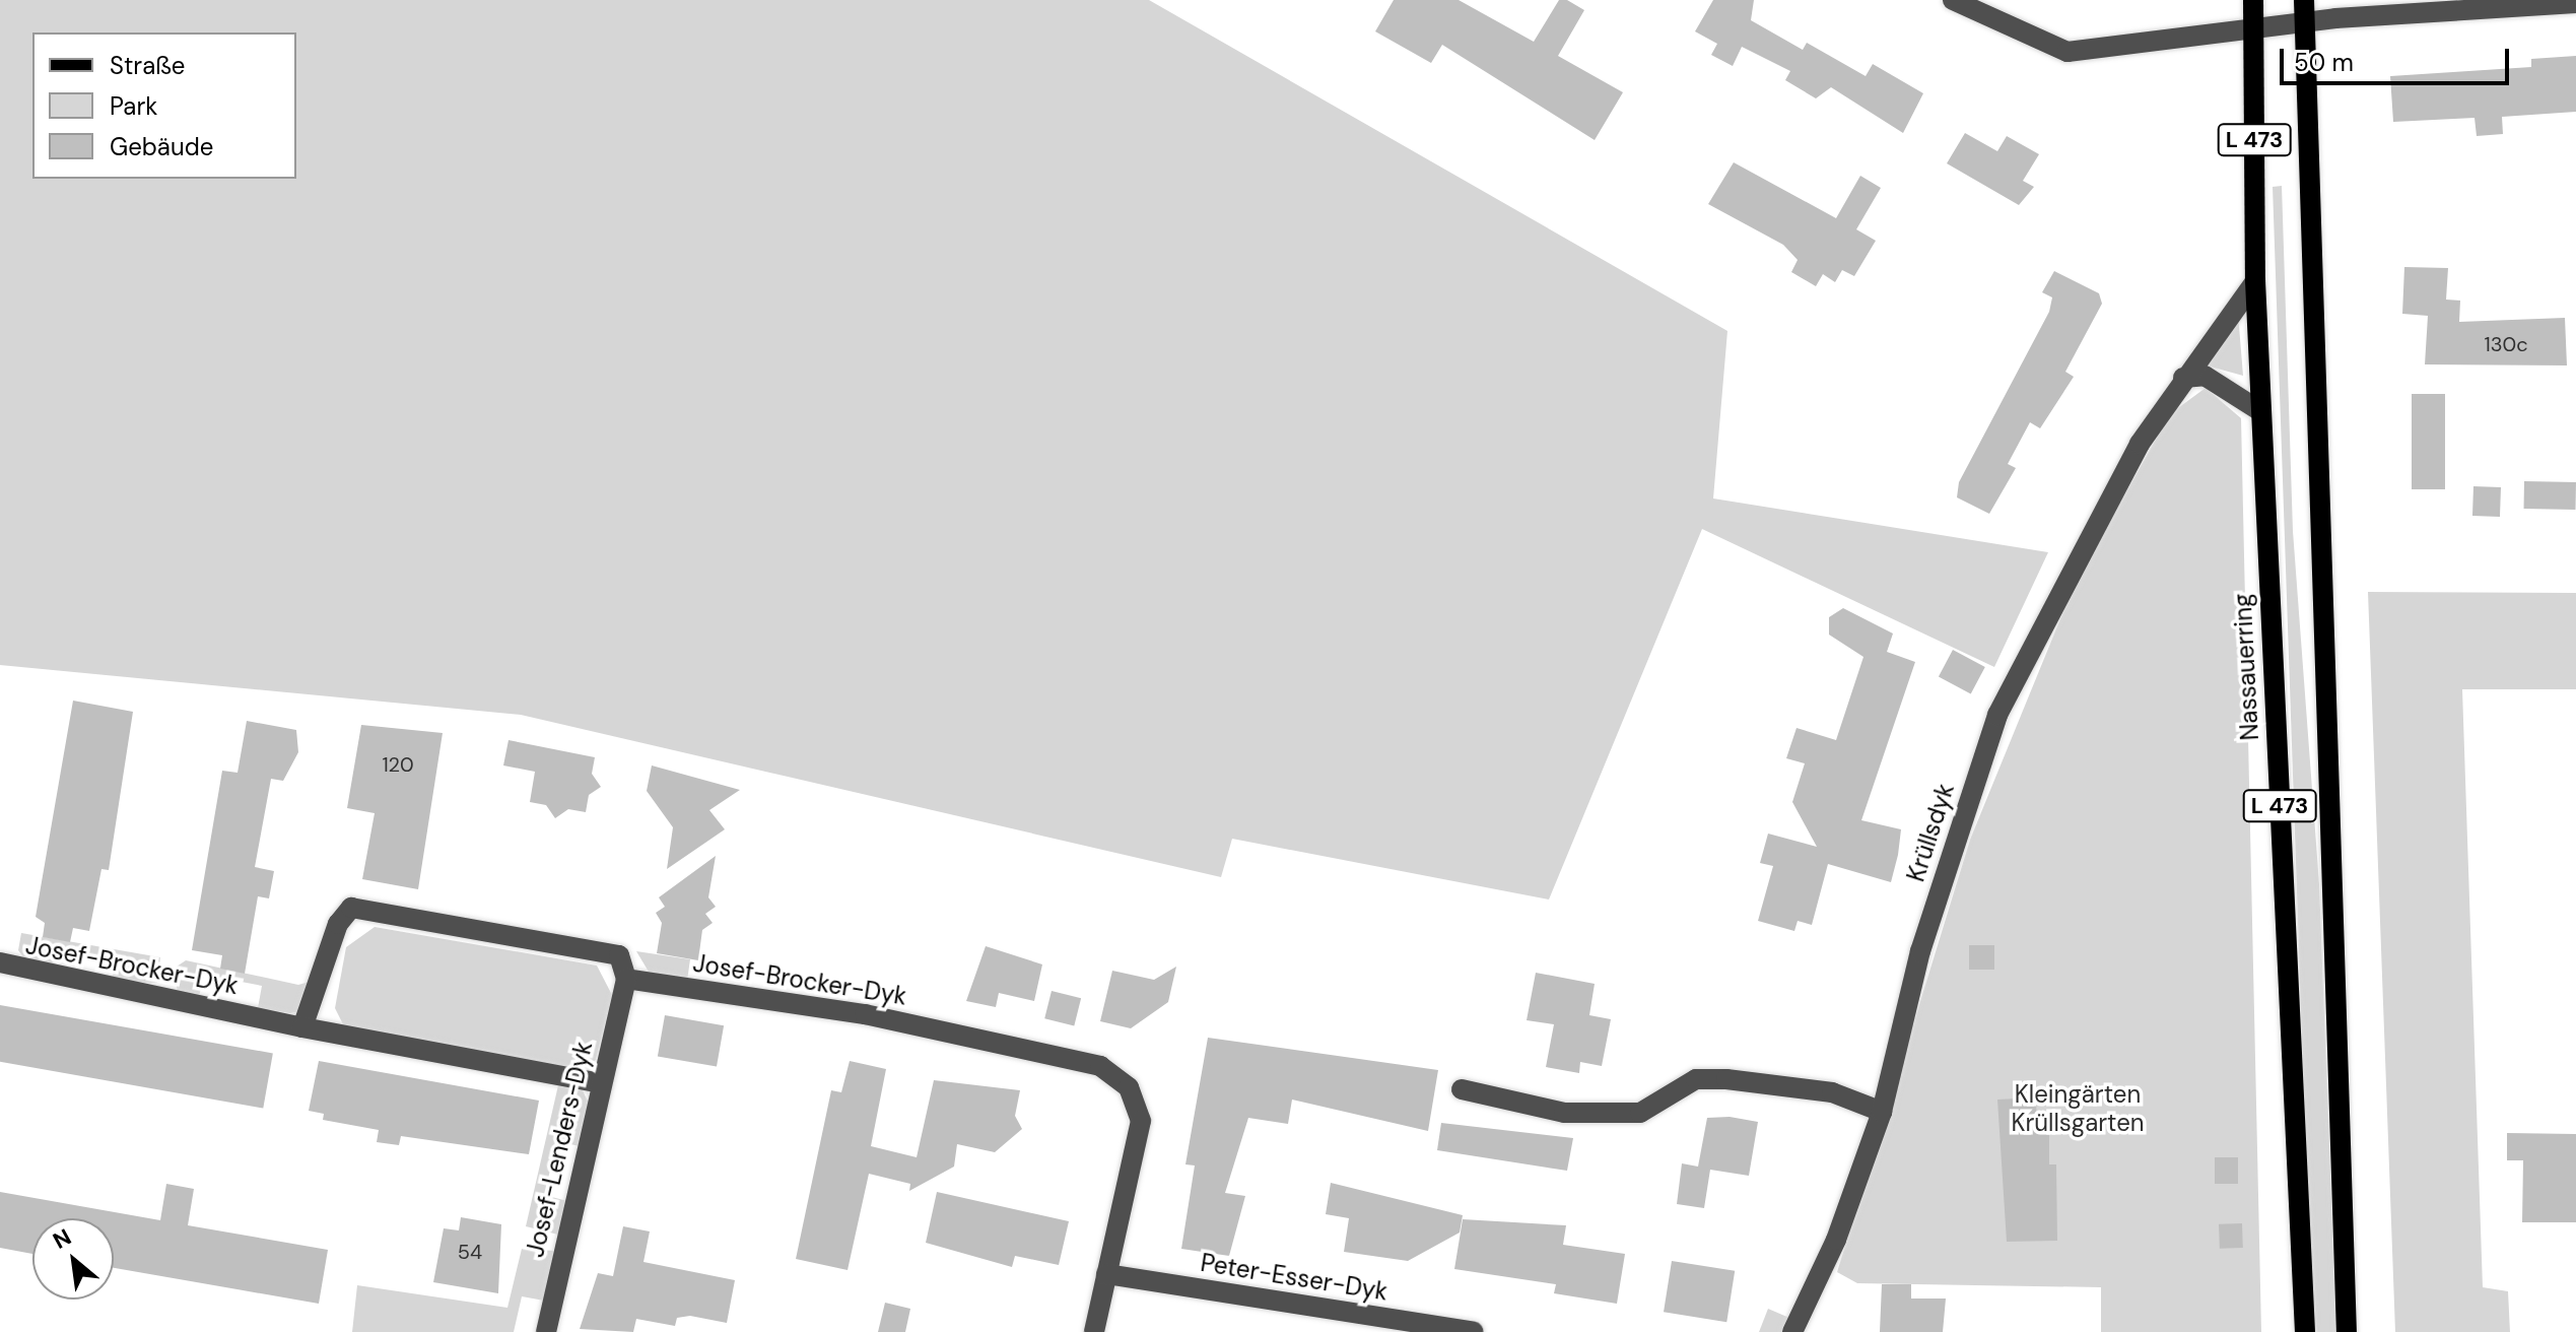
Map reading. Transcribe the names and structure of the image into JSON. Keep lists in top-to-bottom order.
{
  "streets": {
    "main road": ["L 473", "Nassauerring"],
    "street": [
      "Krüllsdyk",
      "Josef-Brocker-Dyk",
      "Josef-Lenders-Dyk",
      "Peter-Esser-Dyk"
    ]
  },
  "crossings": [
    ["Nassauerring", "Krüllsdyk"],
    ["Josef-Brocker-Dyk", "Josef-Lenders-Dyk"],
    ["Josef-Brocker-Dyk", "Peter-Esser-Dyk"]
  ],
  "parks": ["Kleingärten Krüllsgarten"],
  "house_numbers": ["130c", "120", "54"],
  "legend": ["Straße", "Park", "Gebäude"],
  "scale_bar": "50 m",
  "north": "top left"
}
